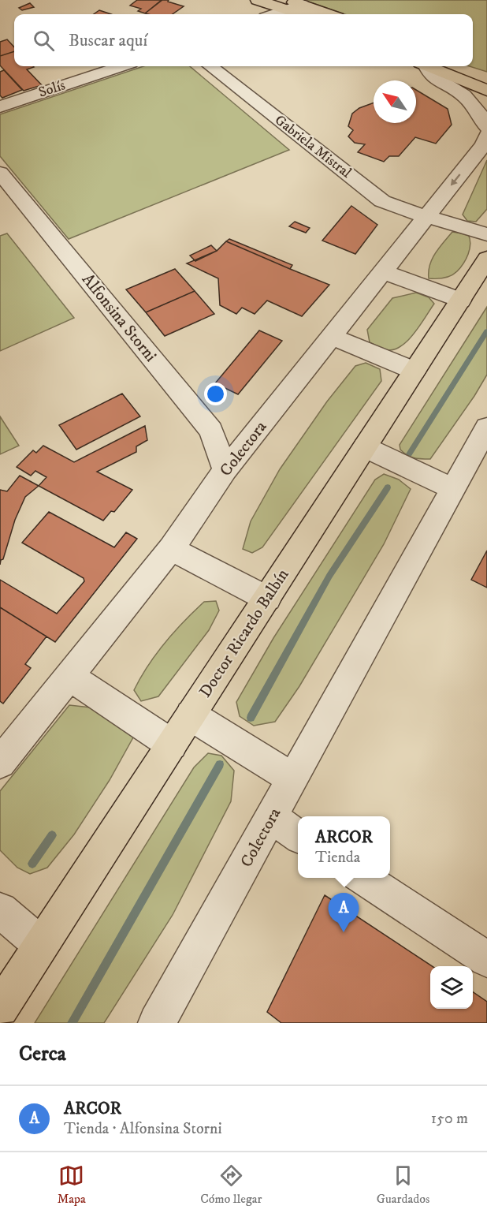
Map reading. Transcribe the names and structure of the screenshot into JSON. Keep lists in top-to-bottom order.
{
  "streets": {
    "main road": ["Doctor Ricardo Balbín"],
    "street": [
      "Solís",
      "Gabriela Mistral",
      "Alfonsina Storni",
      "Colectora"
    ]
  },
  "crossings": [
    ["Gabriela Mistral", "Colectora"],
    ["Alfonsina Storni", "Colectora"]
  ],
  "north": "top left",
  "page": {
    "search": "Buscar aquí",
    "popup": ["ARCOR", "Tienda"],
    "pins": "A",
    "heading": "Cerca",
    "list": [
      {
        "mark": "A",
        "name": "ARCOR",
        "note": "Tienda · Alfonsina Storni",
        "value": "150 m"
      }
    ],
    "nav": ["Mapa", "Cómo llegar", "Guardados"]
  }
}
